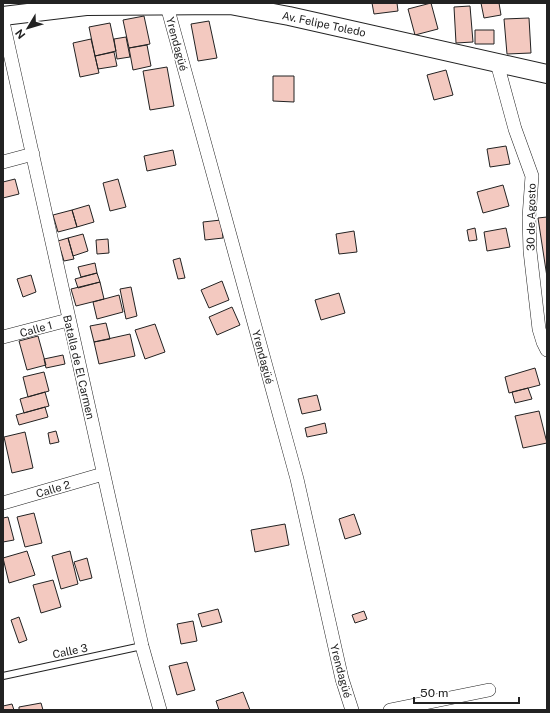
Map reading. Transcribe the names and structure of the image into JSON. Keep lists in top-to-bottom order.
{
  "streets": {
    "main road": ["Av. Felipe Toledo"],
    "street": [
      "Yrendagüé",
      "30 de Agosto",
      "Calle 1",
      "Batalla de El Carmen",
      "Calle 2"
    ],
    "lane": ["Calle 3"]
  },
  "crossings": [
    ["Av. Felipe Toledo", "Yrendagüé"],
    ["Av. Felipe Toledo", "30 de Agosto"],
    ["Calle 1", "Batalla de El Carmen"],
    ["Batalla de El Carmen", "Calle 2"],
    ["Batalla de El Carmen", "Calle 3"]
  ],
  "scale_bar": "50 m",
  "north": "bottom left"
}
